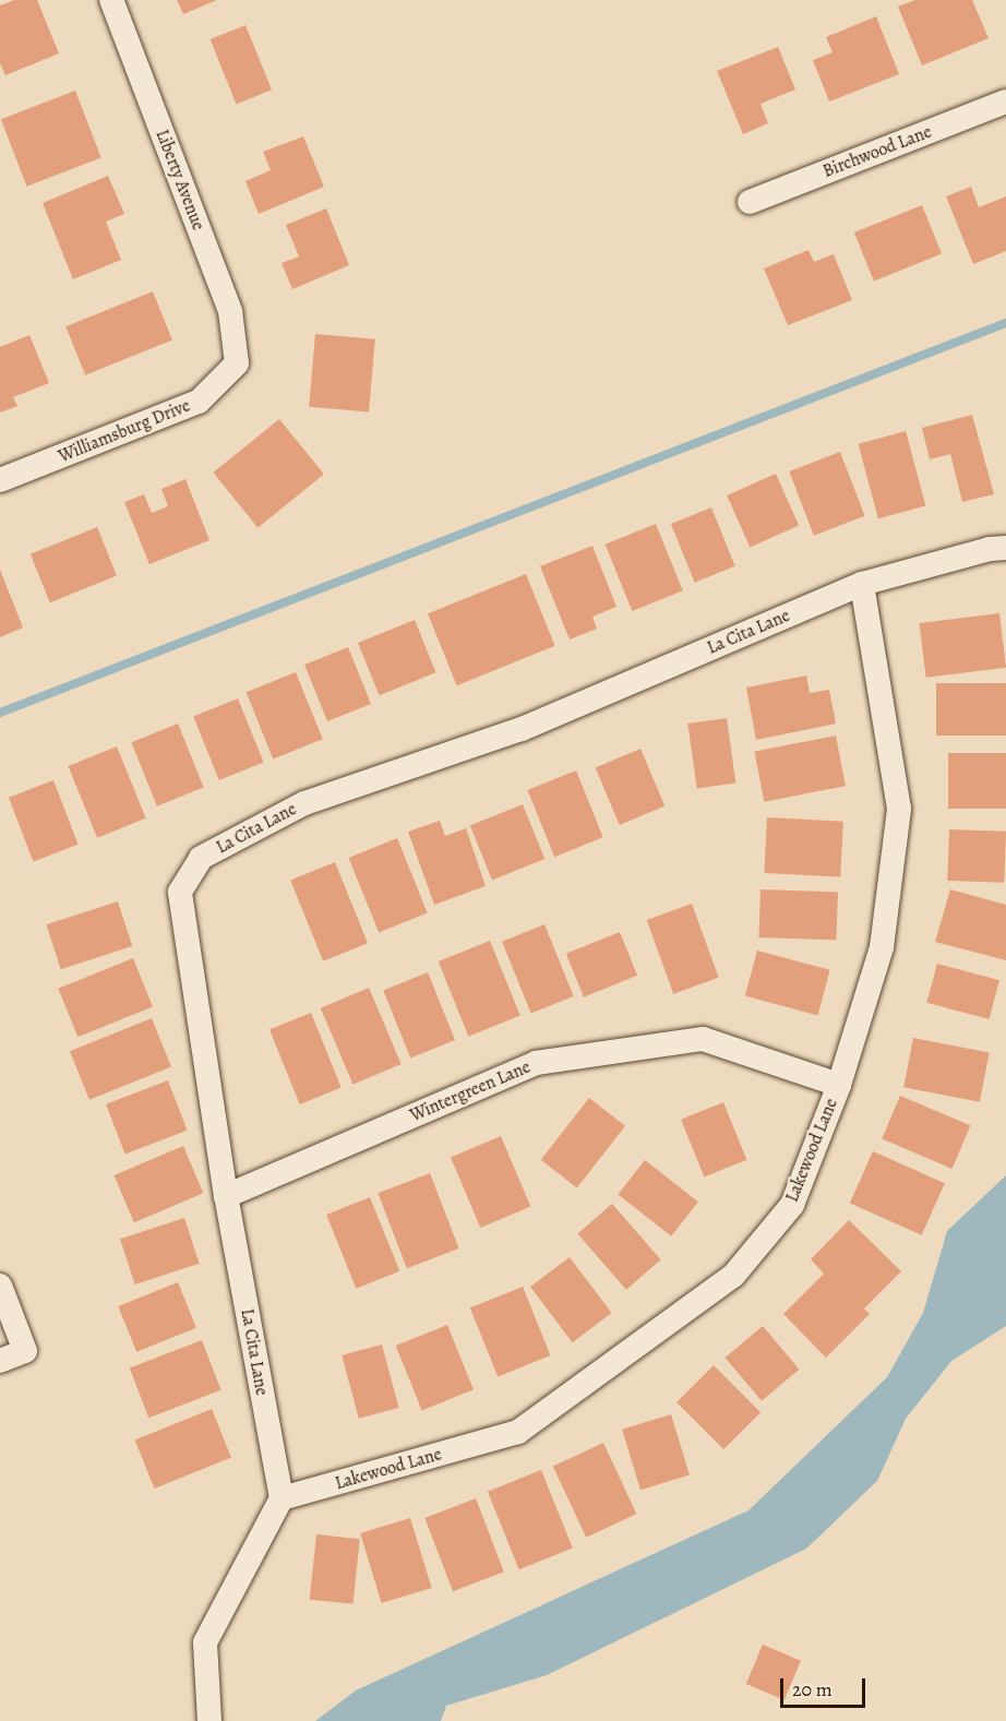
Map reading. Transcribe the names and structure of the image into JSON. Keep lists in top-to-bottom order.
{
  "streets": {
    "street": [
      "Birchwood Lane",
      "Liberty Avenue",
      "Williamsburg Drive",
      "La Cita Lane",
      "Wintergreen Lane",
      "Lakewood Lane"
    ]
  },
  "crossings": [
    ["Liberty Avenue", "Williamsburg Drive"],
    ["La Cita Lane", "Wintergreen Lane"],
    ["La Cita Lane", "Lakewood Lane"],
    ["Wintergreen Lane", "Lakewood Lane"]
  ],
  "scale_bar": "20 m"
}
